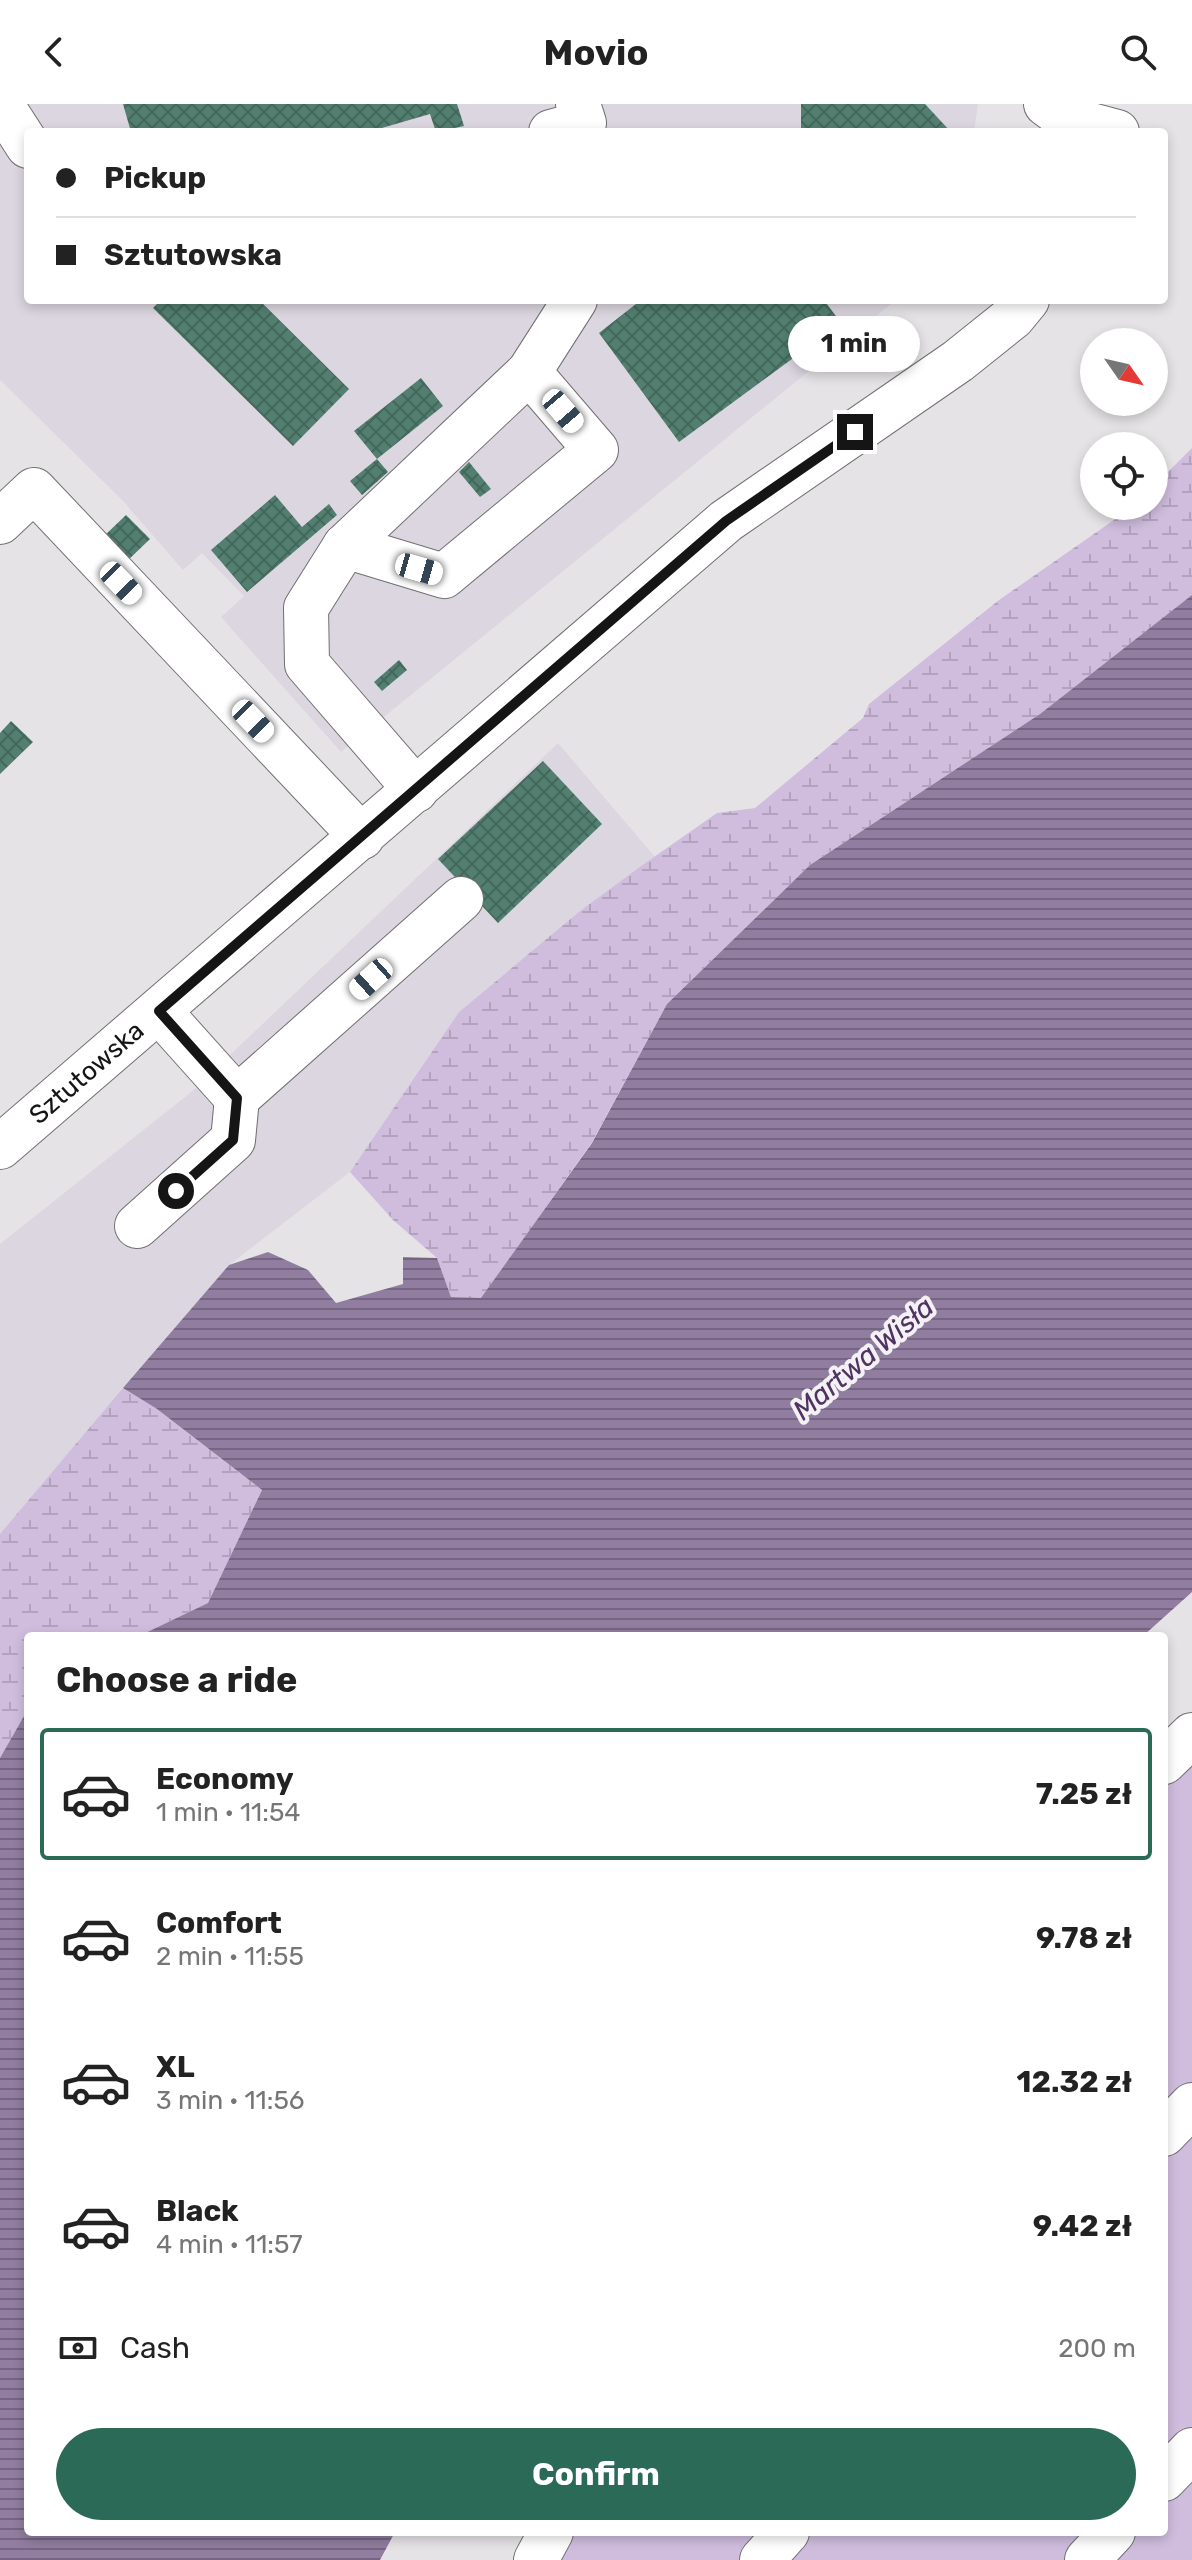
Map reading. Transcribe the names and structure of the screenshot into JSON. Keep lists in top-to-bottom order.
{
  "streets": {
    "street": ["Sztutowska"]
  },
  "water": ["Martwa Wisła"],
  "north": "bottom right",
  "page": {
    "header": "Movio",
    "banner": ["Pickup", "Sztutowska"],
    "bubble": "1 min",
    "heading": "Choose a ride",
    "list": [
      {
        "name": "Economy",
        "note": "1 min · 11:54",
        "value": "7.25 zł"
      },
      {
        "name": "Comfort",
        "note": "2 min · 11:55",
        "value": "9.78 zł"
      },
      {
        "name": "XL",
        "note": "3 min · 11:56",
        "value": "12.32 zł"
      },
      {
        "name": "Black",
        "note": "4 min · 11:57",
        "value": "9.42 zł"
      }
    ],
    "pay": ["Cash", "200 m"],
    "buttons": "Confirm"
  }
}
